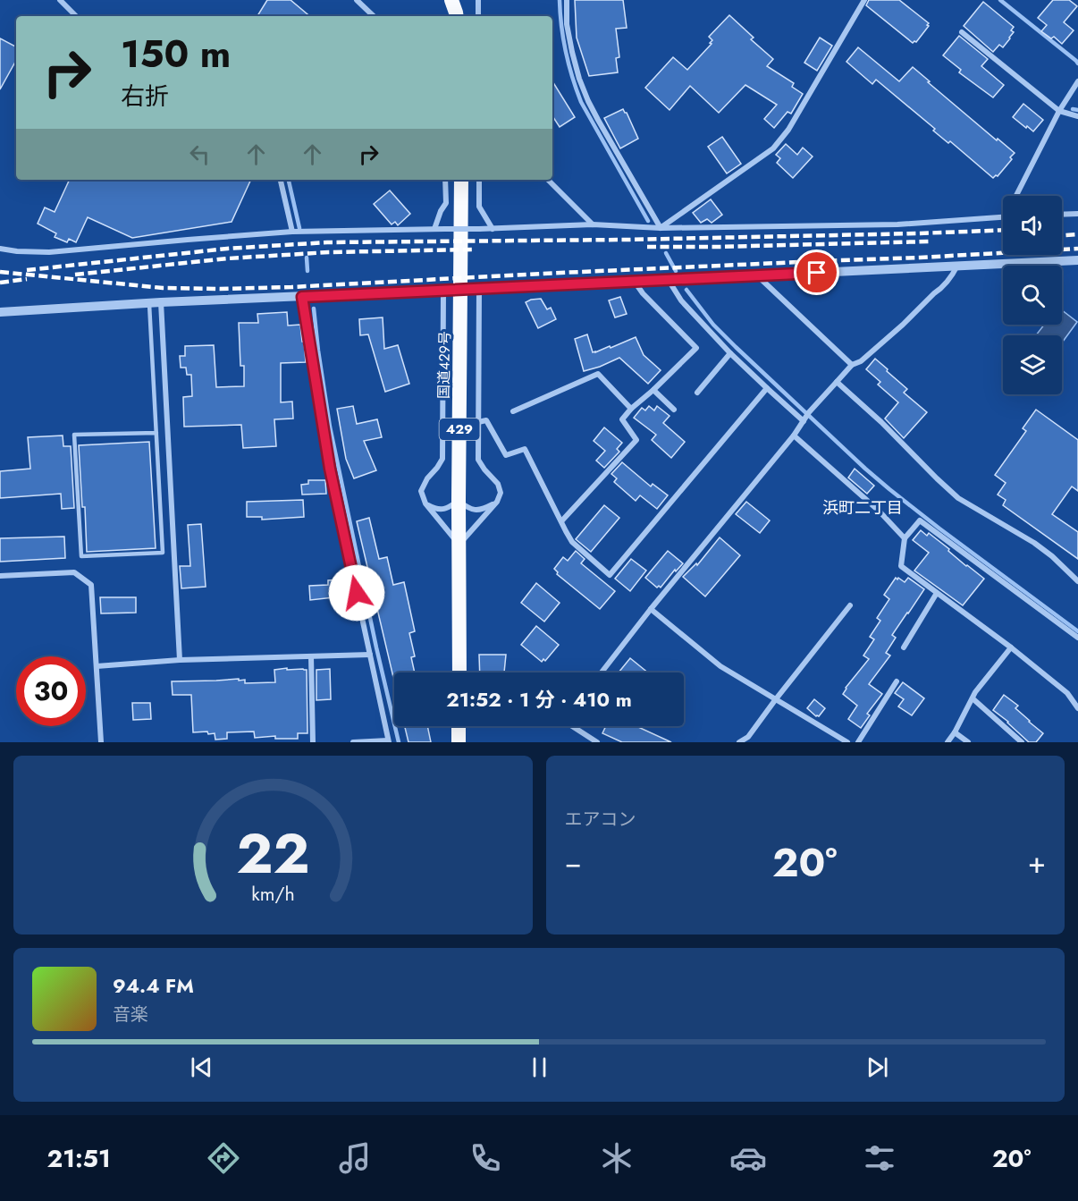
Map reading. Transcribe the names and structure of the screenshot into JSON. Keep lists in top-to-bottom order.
{
  "streets": {
    "highway": ["国道429号", "429"]
  },
  "districts": ["浜町二丁目"],
  "page": {
    "turn": ["150 m", "右折"],
    "limit": "30",
    "trip": "21:52 · 1 分 · 410 m",
    "tile": "エアコン",
    "heat": ["−", "20°", "+"],
    "song": ["94.4 FM", "音楽"],
    "tabs": ["21:51", "20°"],
    "gauge": ["22", "km/h"]
  }
}
